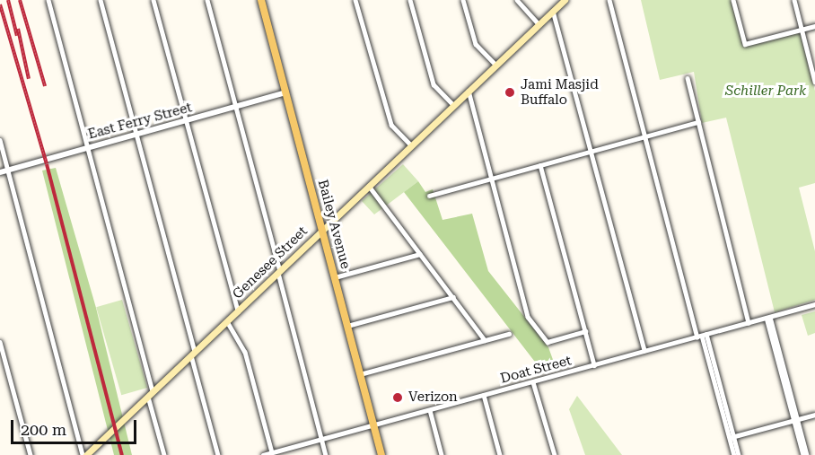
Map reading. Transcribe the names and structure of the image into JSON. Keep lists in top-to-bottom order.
{
  "streets": {
    "main road": ["Bailey Avenue", "Genesee Street"],
    "street": ["East Ferry Street", "Doat Street"]
  },
  "crossings": [
    ["East Ferry Street", "Bailey Avenue"],
    ["Bailey Avenue", "Genesee Street"],
    ["Bailey Avenue", "Doat Street"]
  ],
  "parks": ["Schiller Park"],
  "places": ["Jami Masjid Buffalo", "Verizon"],
  "scale_bar": "200 m"
}
